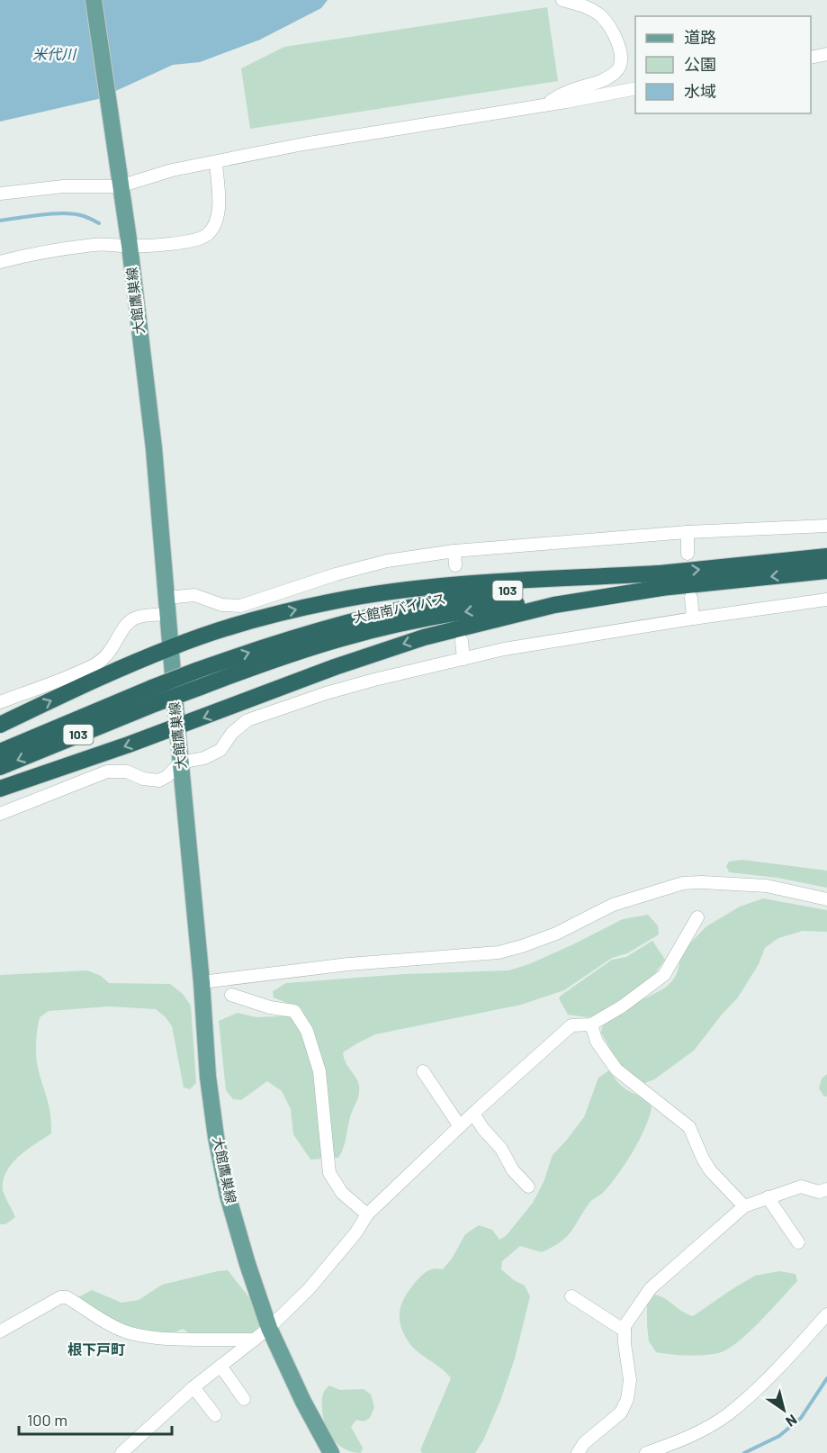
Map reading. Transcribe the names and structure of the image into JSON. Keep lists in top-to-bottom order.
{
  "streets": {
    "highway": ["103", "大館南バイパス"],
    "main road": ["大館鷹巣線"]
  },
  "districts": ["根下戸町"],
  "water": ["米代川"],
  "legend": ["道路", "公園", "水域"],
  "scale_bar": "100 m",
  "north": "bottom right"
}
